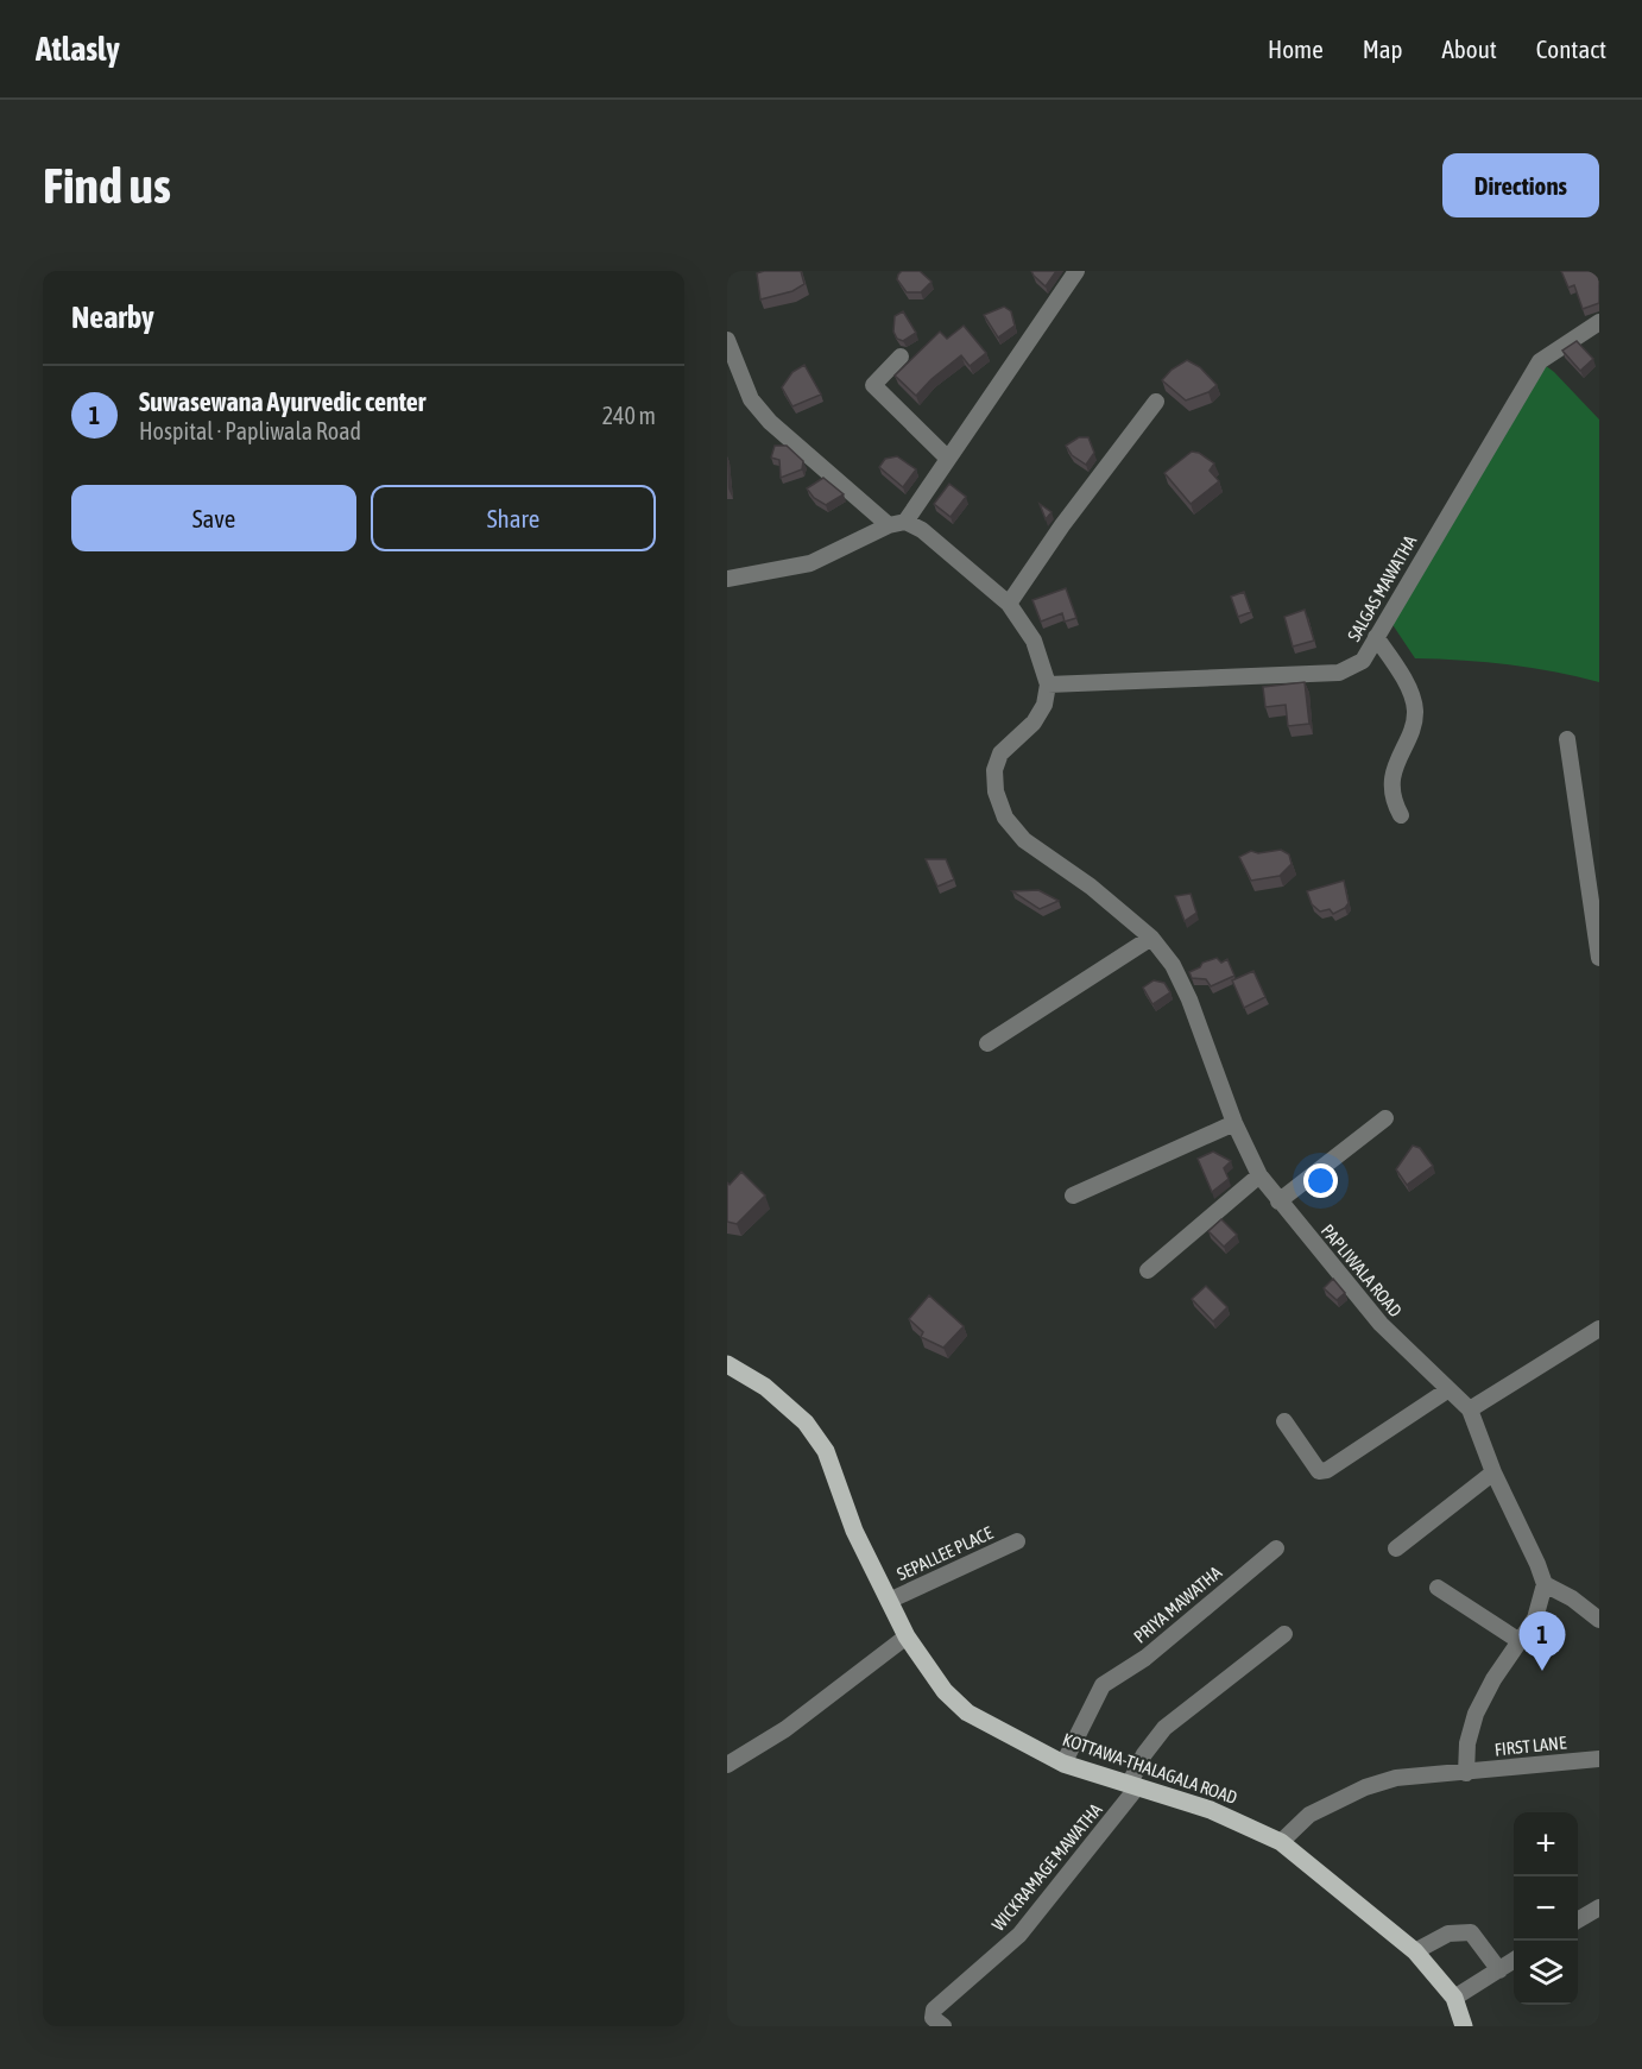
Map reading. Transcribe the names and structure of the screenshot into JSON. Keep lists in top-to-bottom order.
{
  "streets": {
    "main road": ["KOTTAWA-THALAGALA ROAD"],
    "street": [
      "SALGAS MAWATHA",
      "PAPLIWALA ROAD",
      "SEPALLEE PLACE",
      "PRIYA MAWATHA",
      "FIRST LANE",
      "WICKRAMAGE MAWATHA"
    ]
  },
  "crossings": [
    ["SALGAS MAWATHA", "PAPLIWALA ROAD"],
    ["SEPALLEE PLACE", "KOTTAWA-THALAGALA ROAD"],
    ["PRIYA MAWATHA", "KOTTAWA-THALAGALA ROAD"],
    ["FIRST LANE", "KOTTAWA-THALAGALA ROAD"],
    ["KOTTAWA-THALAGALA ROAD", "WICKRAMAGE MAWATHA"]
  ],
  "page": {
    "header": "Atlasly",
    "nav": [
      "Home",
      "Map",
      "About",
      "Contact"
    ],
    "buttons": [
      "Directions",
      ["Save", "Share"]
    ],
    "title": "Find us",
    "heading": "Nearby",
    "list": [
      {
        "mark": "1",
        "name": "Suwasewana Ayurvedic center",
        "note": "Hospital · Papliwala Road",
        "value": "240 m"
      }
    ],
    "pins": "1",
    "map_buttons": ["+", "−"]
  }
}
